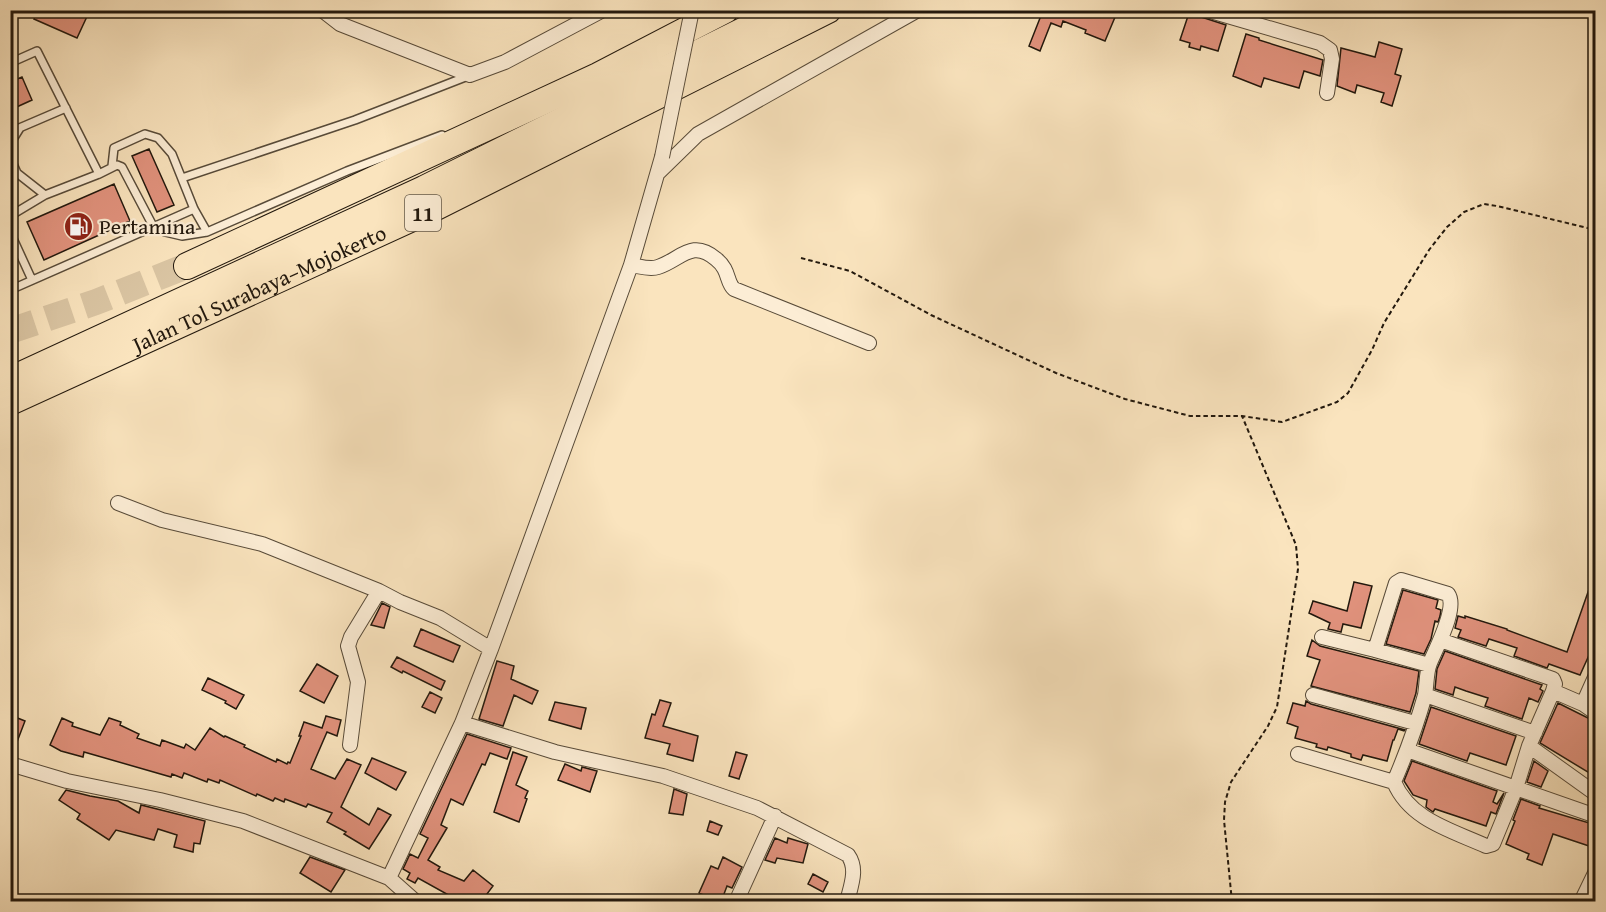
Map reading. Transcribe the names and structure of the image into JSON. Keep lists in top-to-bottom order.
{
  "streets": {
    "highway": ["11", "Jalan Tol Surabaya–Mojokerto"]
  },
  "places": {
    "fuel station": ["Pertamina"]
  }
}
